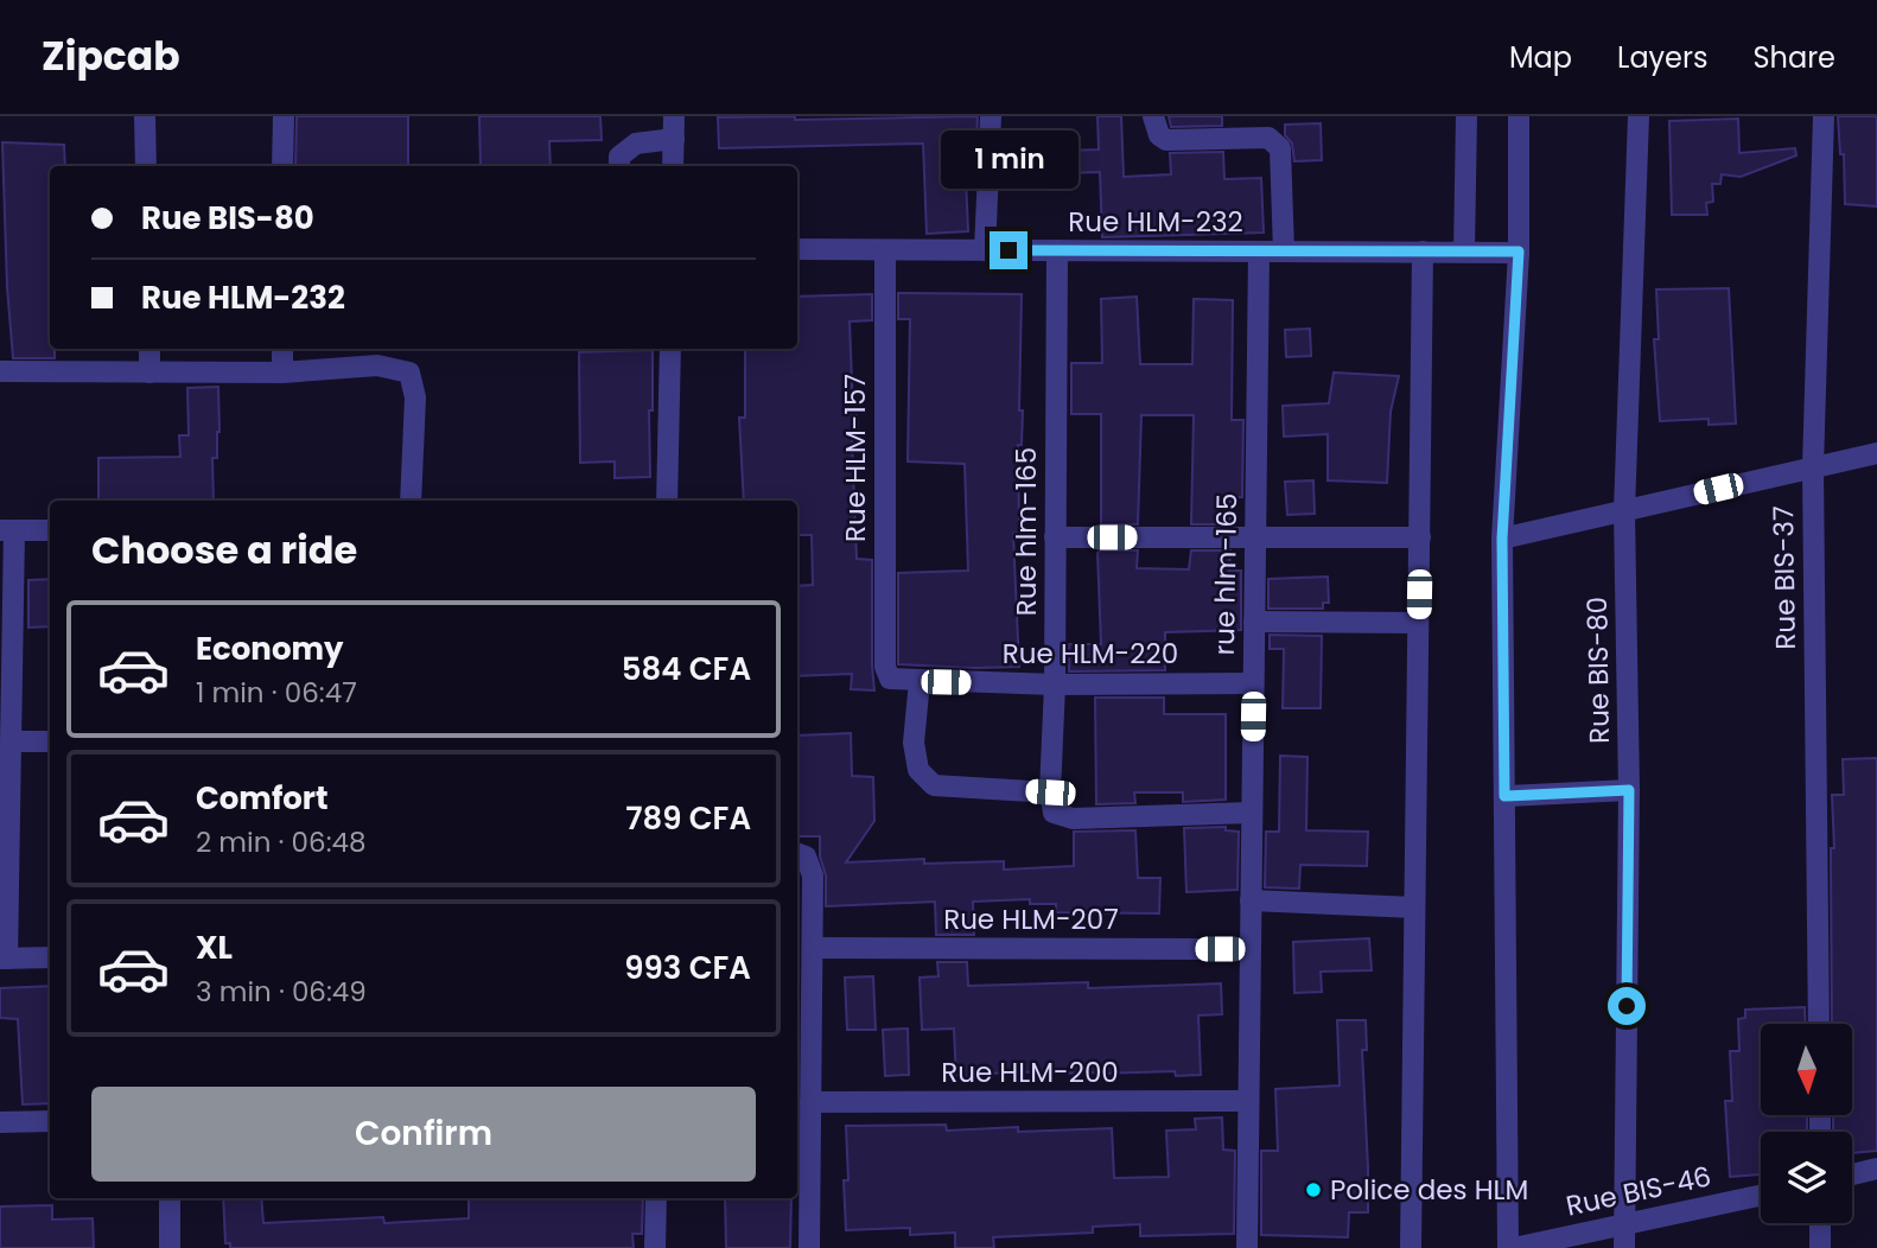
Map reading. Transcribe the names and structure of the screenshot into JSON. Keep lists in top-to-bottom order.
{
  "streets": {
    "street": [
      "Rue HLM-232",
      "Rue HLM-157",
      "Rue hlm-165",
      "rue hlm-165",
      "Rue BIS-37",
      "Rue HLM-220",
      "Rue BIS-80",
      "Rue HLM-207",
      "Rue HLM-200",
      "Rue BIS-46"
    ]
  },
  "crossings": [
    ["Rue HLM-232", "Rue HLM-157"],
    ["Rue HLM-232", "Rue hlm-165"],
    ["Rue HLM-232", "rue hlm-165"],
    ["Rue HLM-157", "Rue HLM-220"],
    ["Rue hlm-165", "Rue HLM-220"],
    ["rue hlm-165", "Rue HLM-220"],
    ["rue hlm-165", "Rue HLM-207"],
    ["rue hlm-165", "Rue HLM-200"],
    ["Rue BIS-80", "Rue BIS-46"]
  ],
  "places": ["Police des HLM"],
  "north": "bottom",
  "page": {
    "header": "Zipcab",
    "nav": ["Map", "Layers", "Share"],
    "bubble": "1 min",
    "banner": ["Rue BIS-80", "Rue HLM-232"],
    "heading": "Choose a ride",
    "list": [
      {
        "name": "Economy",
        "note": "1 min · 06:47",
        "value": "584 CFA"
      },
      {
        "name": "Comfort",
        "note": "2 min · 06:48",
        "value": "789 CFA"
      },
      {
        "name": "XL",
        "note": "3 min · 06:49",
        "value": "993 CFA"
      }
    ],
    "buttons": "Confirm"
  }
}
